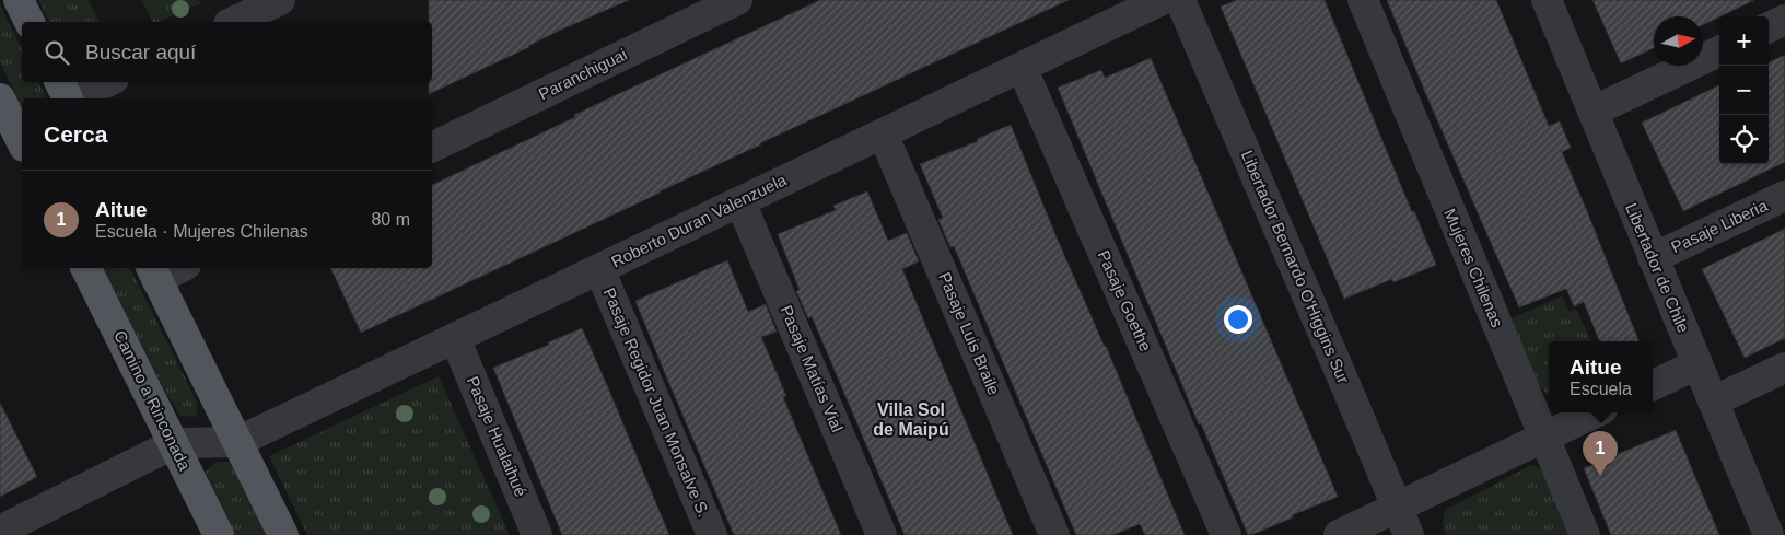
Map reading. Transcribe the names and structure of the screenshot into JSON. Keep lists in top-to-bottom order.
{
  "streets": {
    "main road": ["Camino a Rinconada"],
    "street": [
      "Paranchiguai",
      "Roberto Duran Valenzuela",
      "Pasaje Liberia",
      "Libertador Bernardo O'Higgins Sur",
      "Mujeres Chilenas",
      "Libertador de Chile",
      "Pasaje Goethe",
      "Pasaje Luis Braile",
      "Pasaje Matías Vial",
      "Pasaje Regidor Juan Monsalve S.",
      "Pasaje Hualaihué"
    ]
  },
  "crossings": [
    ["Roberto Duran Valenzuela", "Pasaje Goethe"],
    ["Roberto Duran Valenzuela", "Pasaje Luis Braile"],
    ["Roberto Duran Valenzuela", "Pasaje Matías Vial"],
    ["Roberto Duran Valenzuela", "Pasaje Regidor Juan Monsalve S."],
    ["Roberto Duran Valenzuela", "Pasaje Hualaihué"],
    ["Pasaje Liberia", "Libertador de Chile"]
  ],
  "districts": ["Villa Sol de Maipú"],
  "north": "right",
  "page": {
    "map_buttons": ["+", "−"],
    "search": "Buscar aquí",
    "heading": "Cerca",
    "list": [
      {
        "mark": "1",
        "name": "Aitue",
        "note": "Escuela · Mujeres Chilenas",
        "value": "80 m"
      }
    ],
    "popup": ["Aitue", "Escuela"],
    "pins": "1"
  }
}
